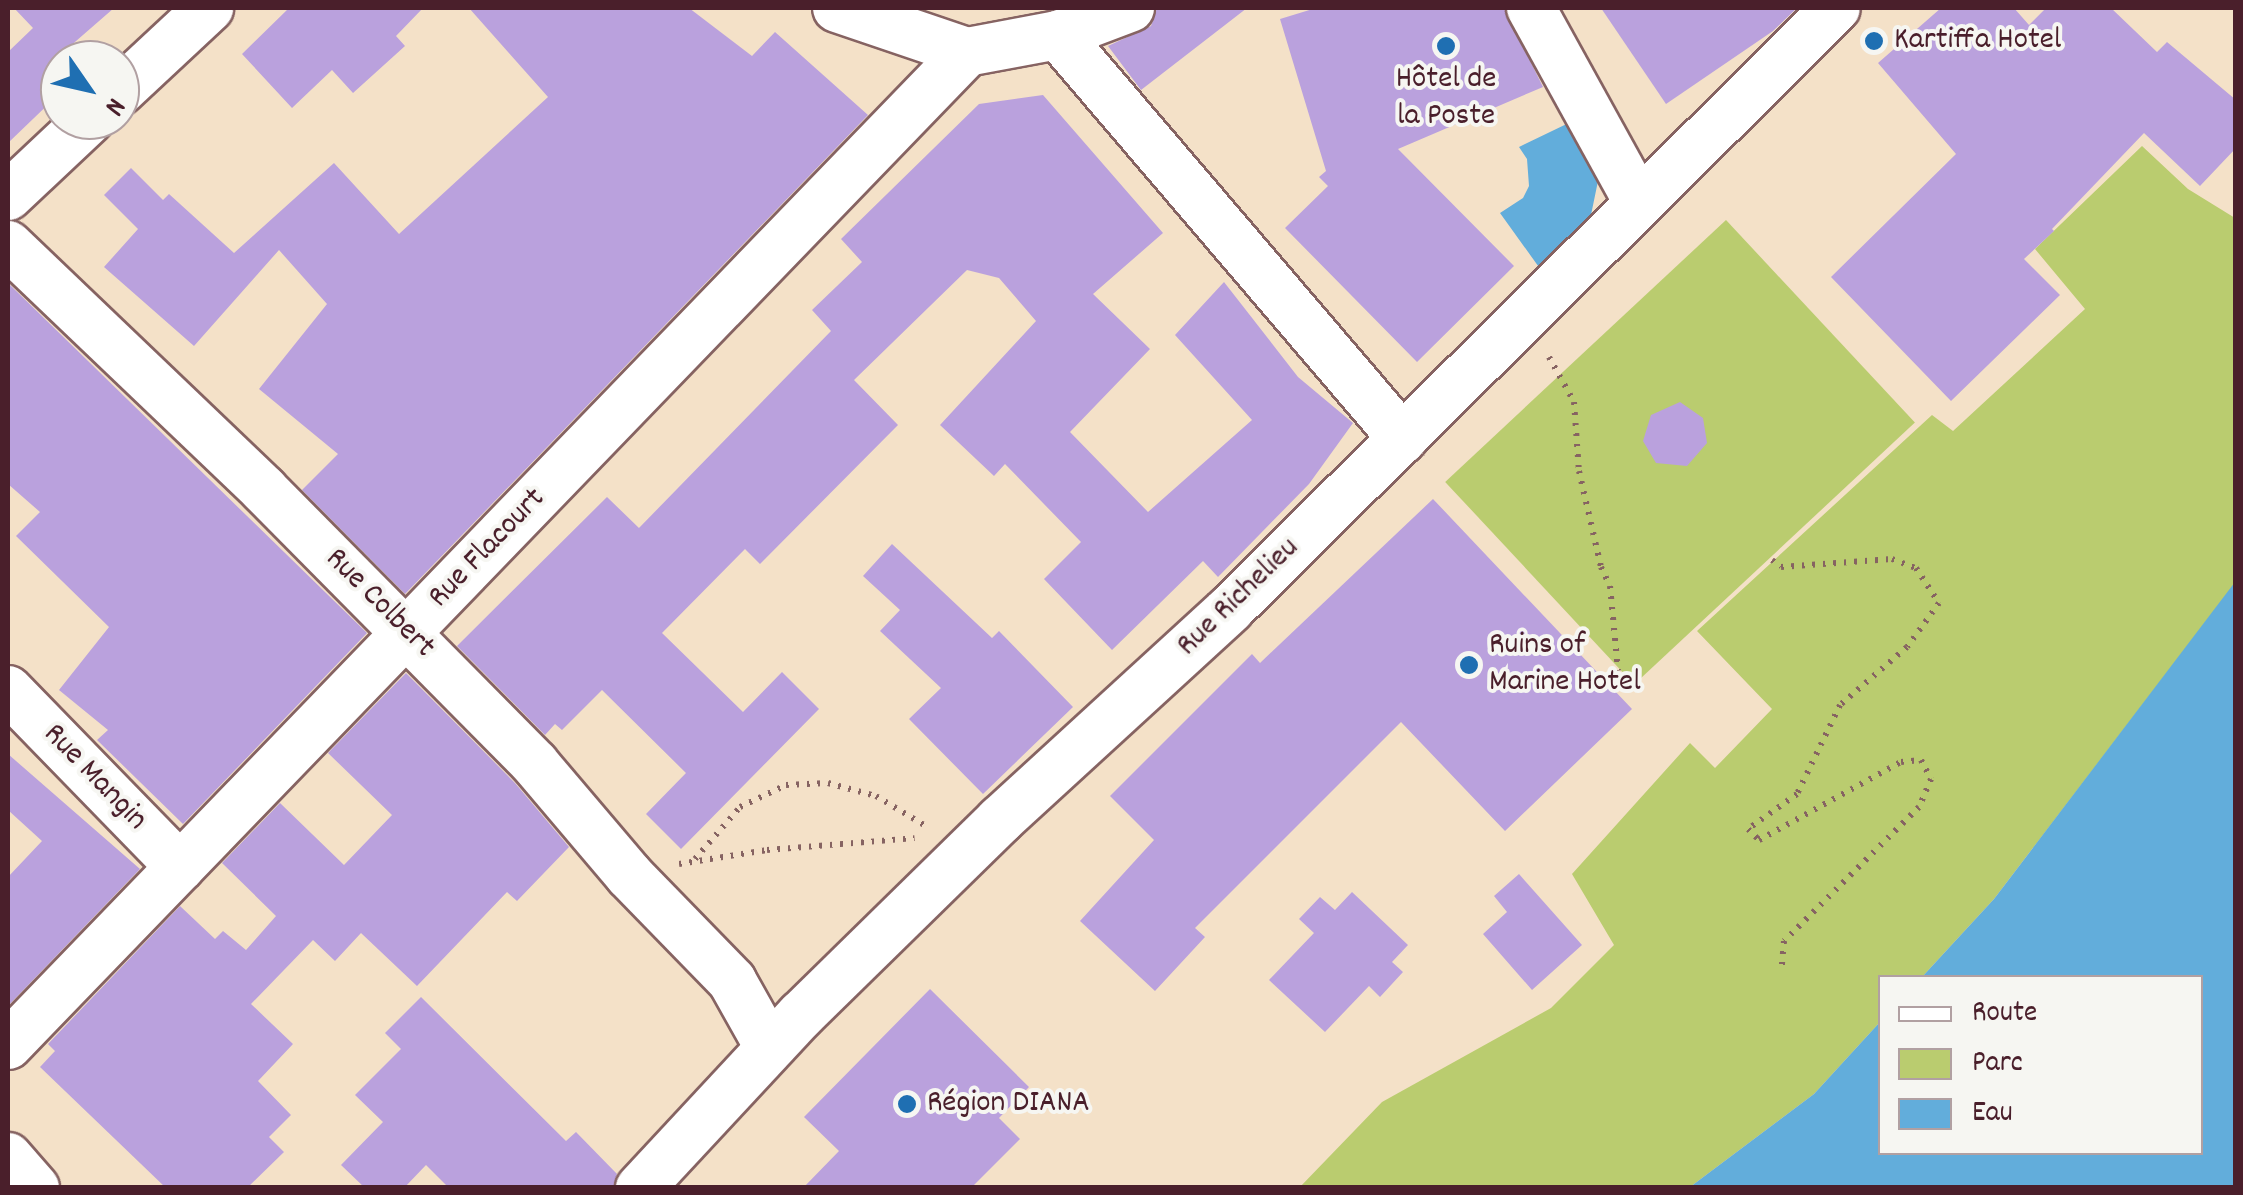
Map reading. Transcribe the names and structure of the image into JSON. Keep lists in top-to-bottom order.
{
  "streets": {
    "street": [
      "Rue Flacourt",
      "Rue Richelieu",
      "Rue Colbert",
      "Rue Mangin"
    ]
  },
  "crossings": [
    ["Rue Flacourt", "Rue Colbert"],
    ["Rue Flacourt", "Rue Mangin"],
    ["Rue Richelieu", "Rue Colbert"]
  ],
  "places": [
    "Kartiffa Hotel",
    "Hôtel de la Poste",
    "Ruins of Marine Hotel",
    "Région DIANA"
  ],
  "legend": ["Route", "Parc", "Eau"],
  "north": "bottom right"
}
